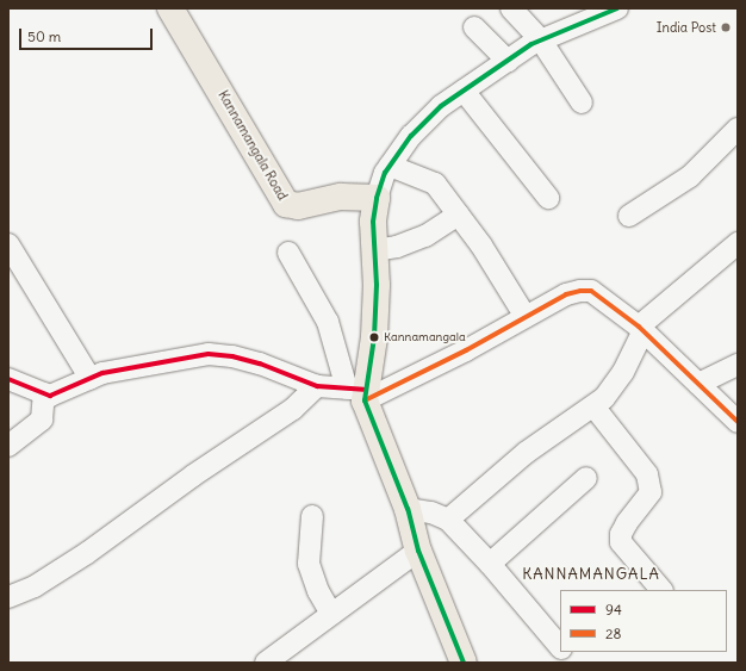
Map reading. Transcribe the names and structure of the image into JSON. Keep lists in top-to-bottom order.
{
  "streets": {
    "main road": ["Kannamangala Road"]
  },
  "districts": ["KANNAMANGALA"],
  "places": ["India Post", "Kannamangala"],
  "lines": ["transit line 28", "transit line 94"],
  "legend": ["94", "28"],
  "scale_bar": "50 m"
}
